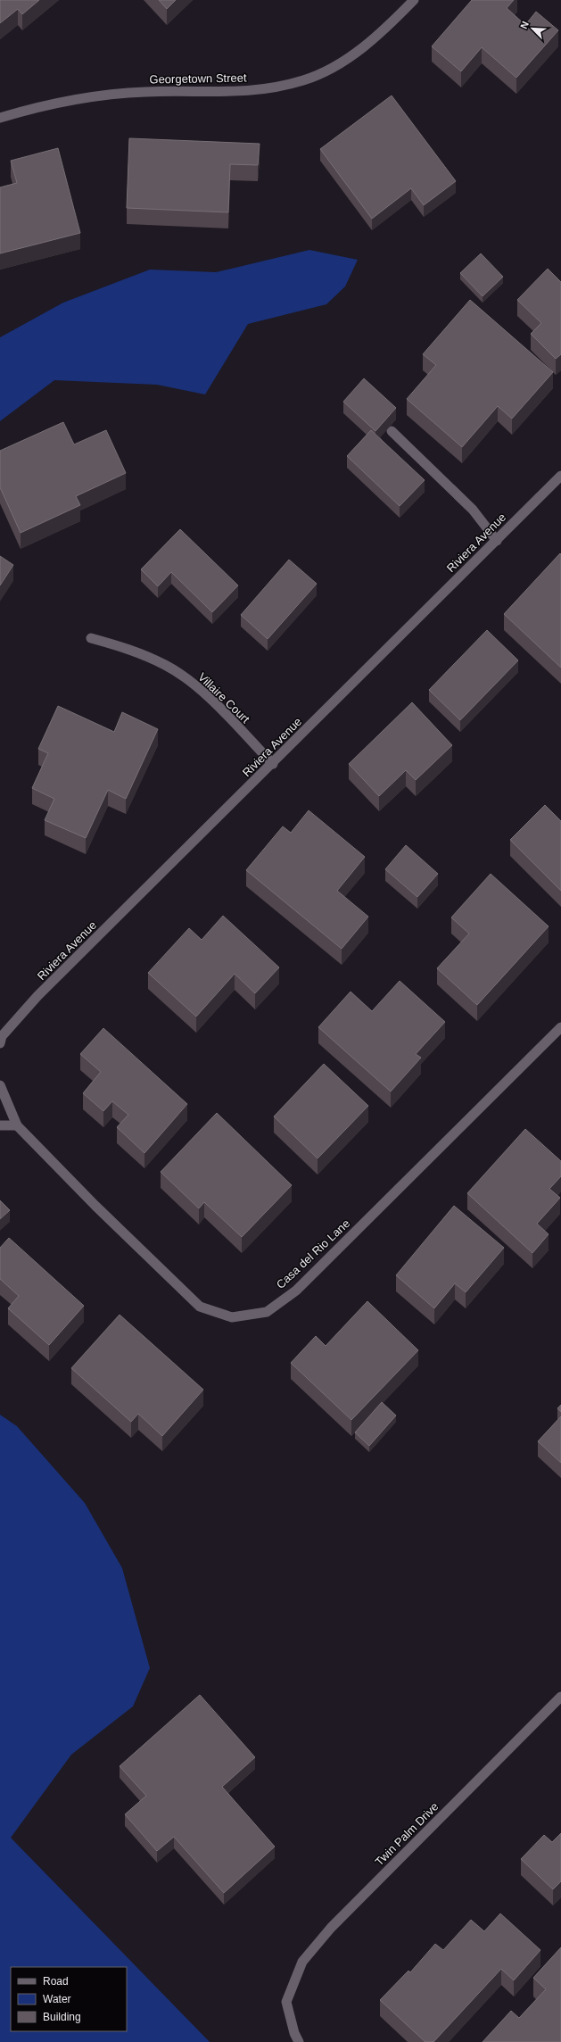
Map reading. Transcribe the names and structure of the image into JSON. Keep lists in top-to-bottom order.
{
  "streets": {
    "street": [
      "Georgetown Street",
      "Riviera Avenue",
      "Villaire Court",
      "Casa del Rio Lane",
      "Twin Palm Drive"
    ]
  },
  "crossings": [
    ["Riviera Avenue", "Villaire Court"]
  ],
  "legend": ["Road", "Water", "Building"],
  "north": "top left"
}
